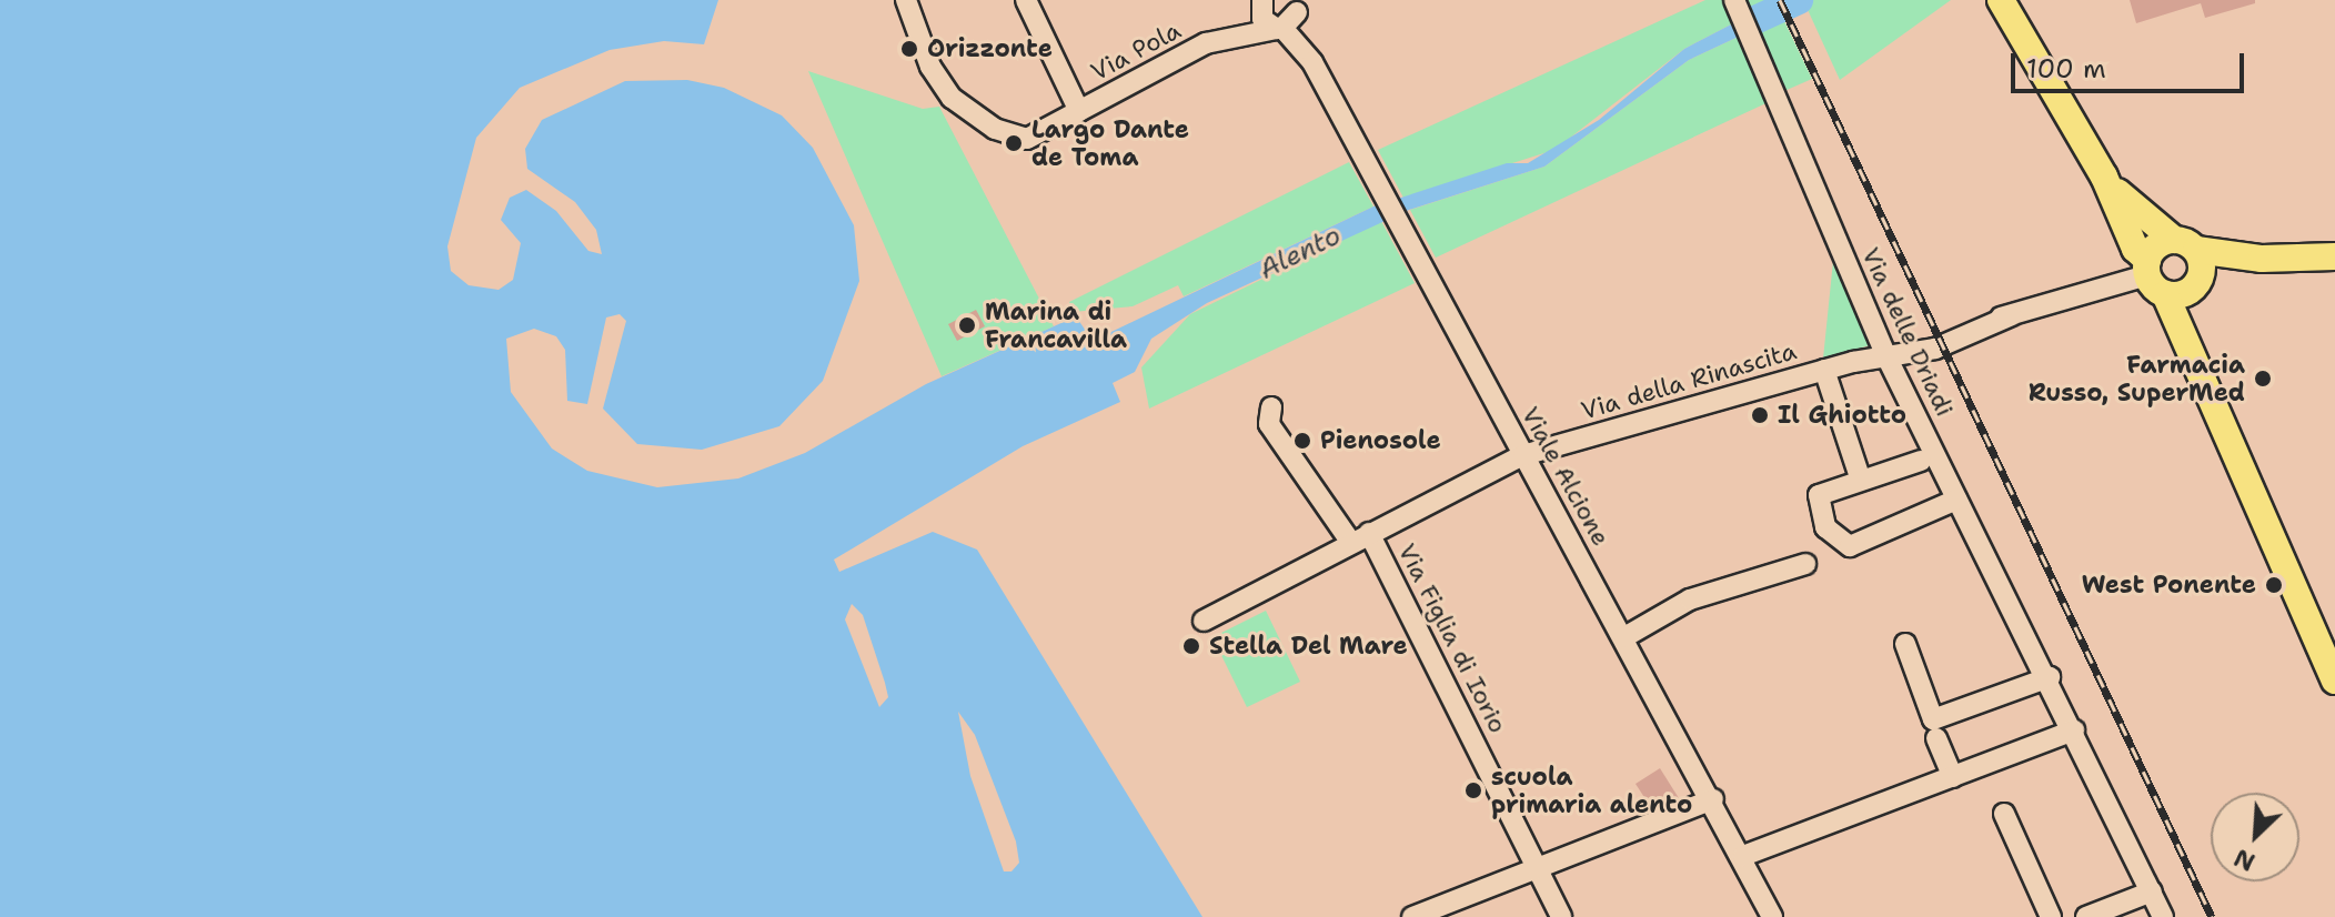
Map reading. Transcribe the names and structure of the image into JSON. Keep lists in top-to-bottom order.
{
  "streets": {
    "street": [
      "Via Pola",
      "Via delle Driadi",
      "Via della Rinascita",
      "Viale Alcione",
      "Via Figlia di Iorio"
    ]
  },
  "crossings": [
    ["Via Pola", "Viale Alcione"],
    ["Via delle Driadi", "Via della Rinascita"],
    ["Via della Rinascita", "Viale Alcione"],
    ["Via della Rinascita", "Via Figlia di Iorio"]
  ],
  "water": ["Alento"],
  "places": [
    "Orizzonte",
    "Largo Dante de Toma",
    "Marina di Francavilla",
    "Farmacia Russo, SuperMed",
    "Il Ghiotto",
    "Pienosole",
    "West Ponente",
    "Stella Del Mare",
    "scuola primaria alento"
  ],
  "scale_bar": "100 m",
  "north": "bottom left"
}
